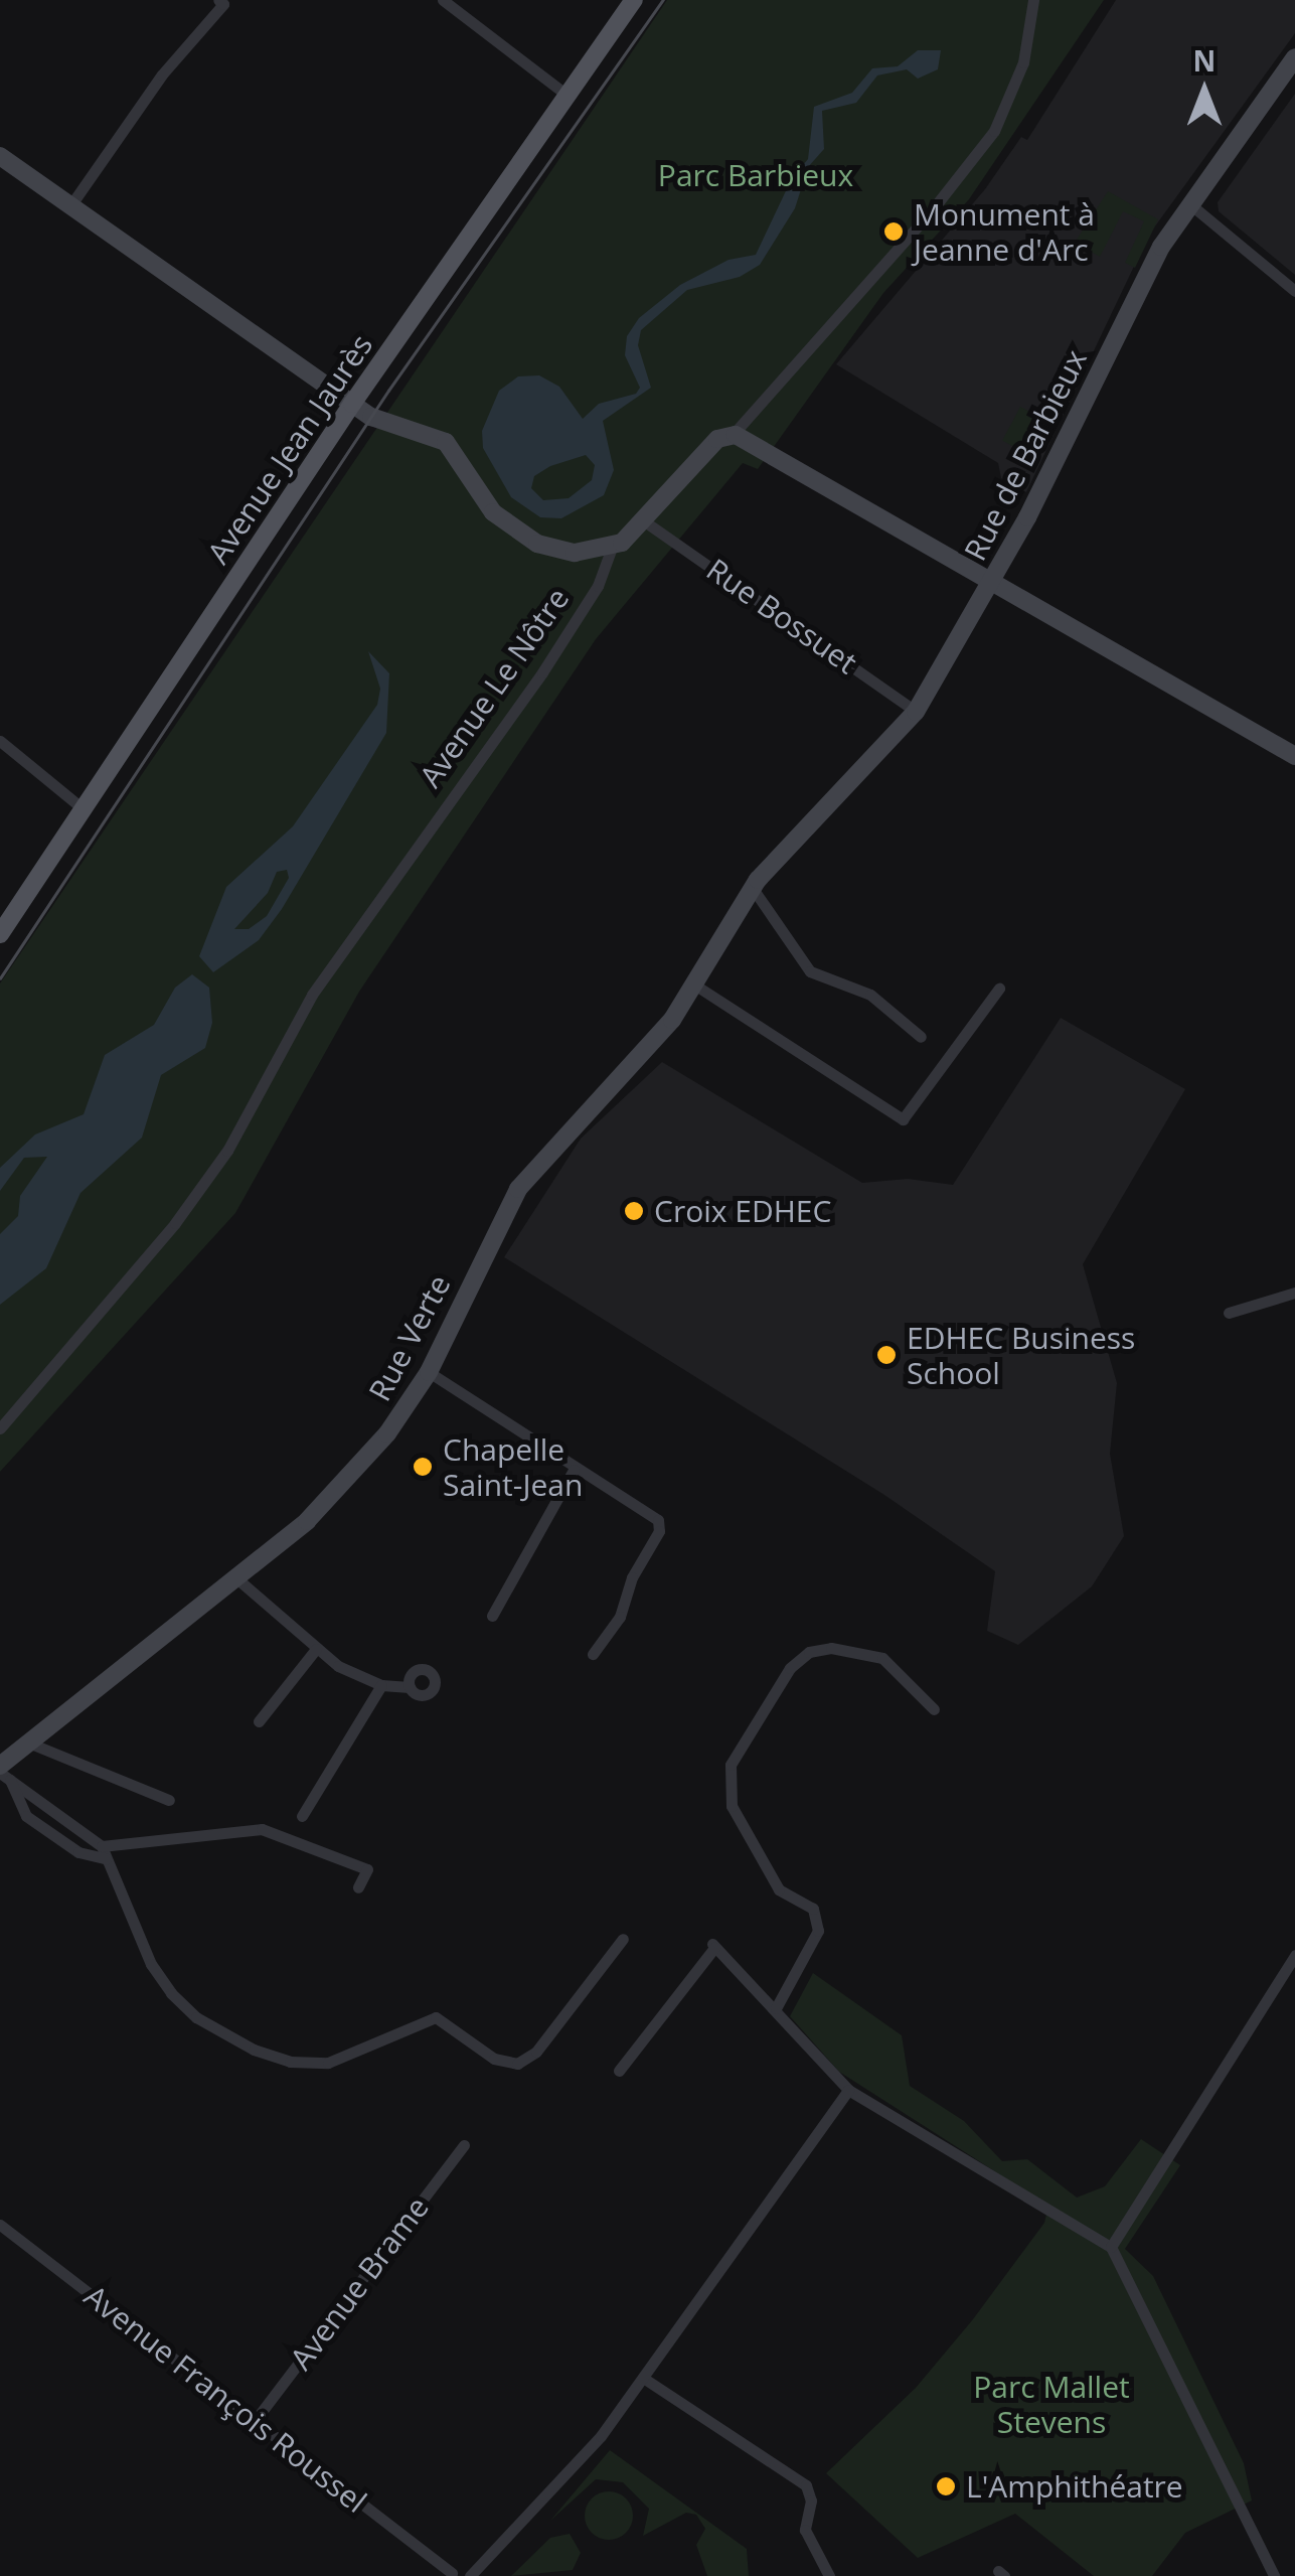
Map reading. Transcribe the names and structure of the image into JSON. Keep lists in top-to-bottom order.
{
  "streets": {
    "main road": ["Avenue Jean Jaurès", "Rue de Barbieux", "Rue Verte"],
    "street": [
      "Rue Bossuet",
      "Avenue Le Nôtre",
      "Avenue Brame",
      "Avenue François Roussel"
    ]
  },
  "crossings": [
    ["Rue de Barbieux", "Rue Bossuet"],
    ["Rue de Barbieux", "Rue Verte"],
    ["Avenue Brame", "Avenue François Roussel"]
  ],
  "parks": ["Parc Barbieux", "Parc Mallet Stevens"],
  "places": [
    "Monument à Jeanne d'Arc",
    "Croix EDHEC",
    "EDHEC Business School",
    "Chapelle Saint-Jean",
    "L'Amphithéatre"
  ],
  "north": "top"
}
